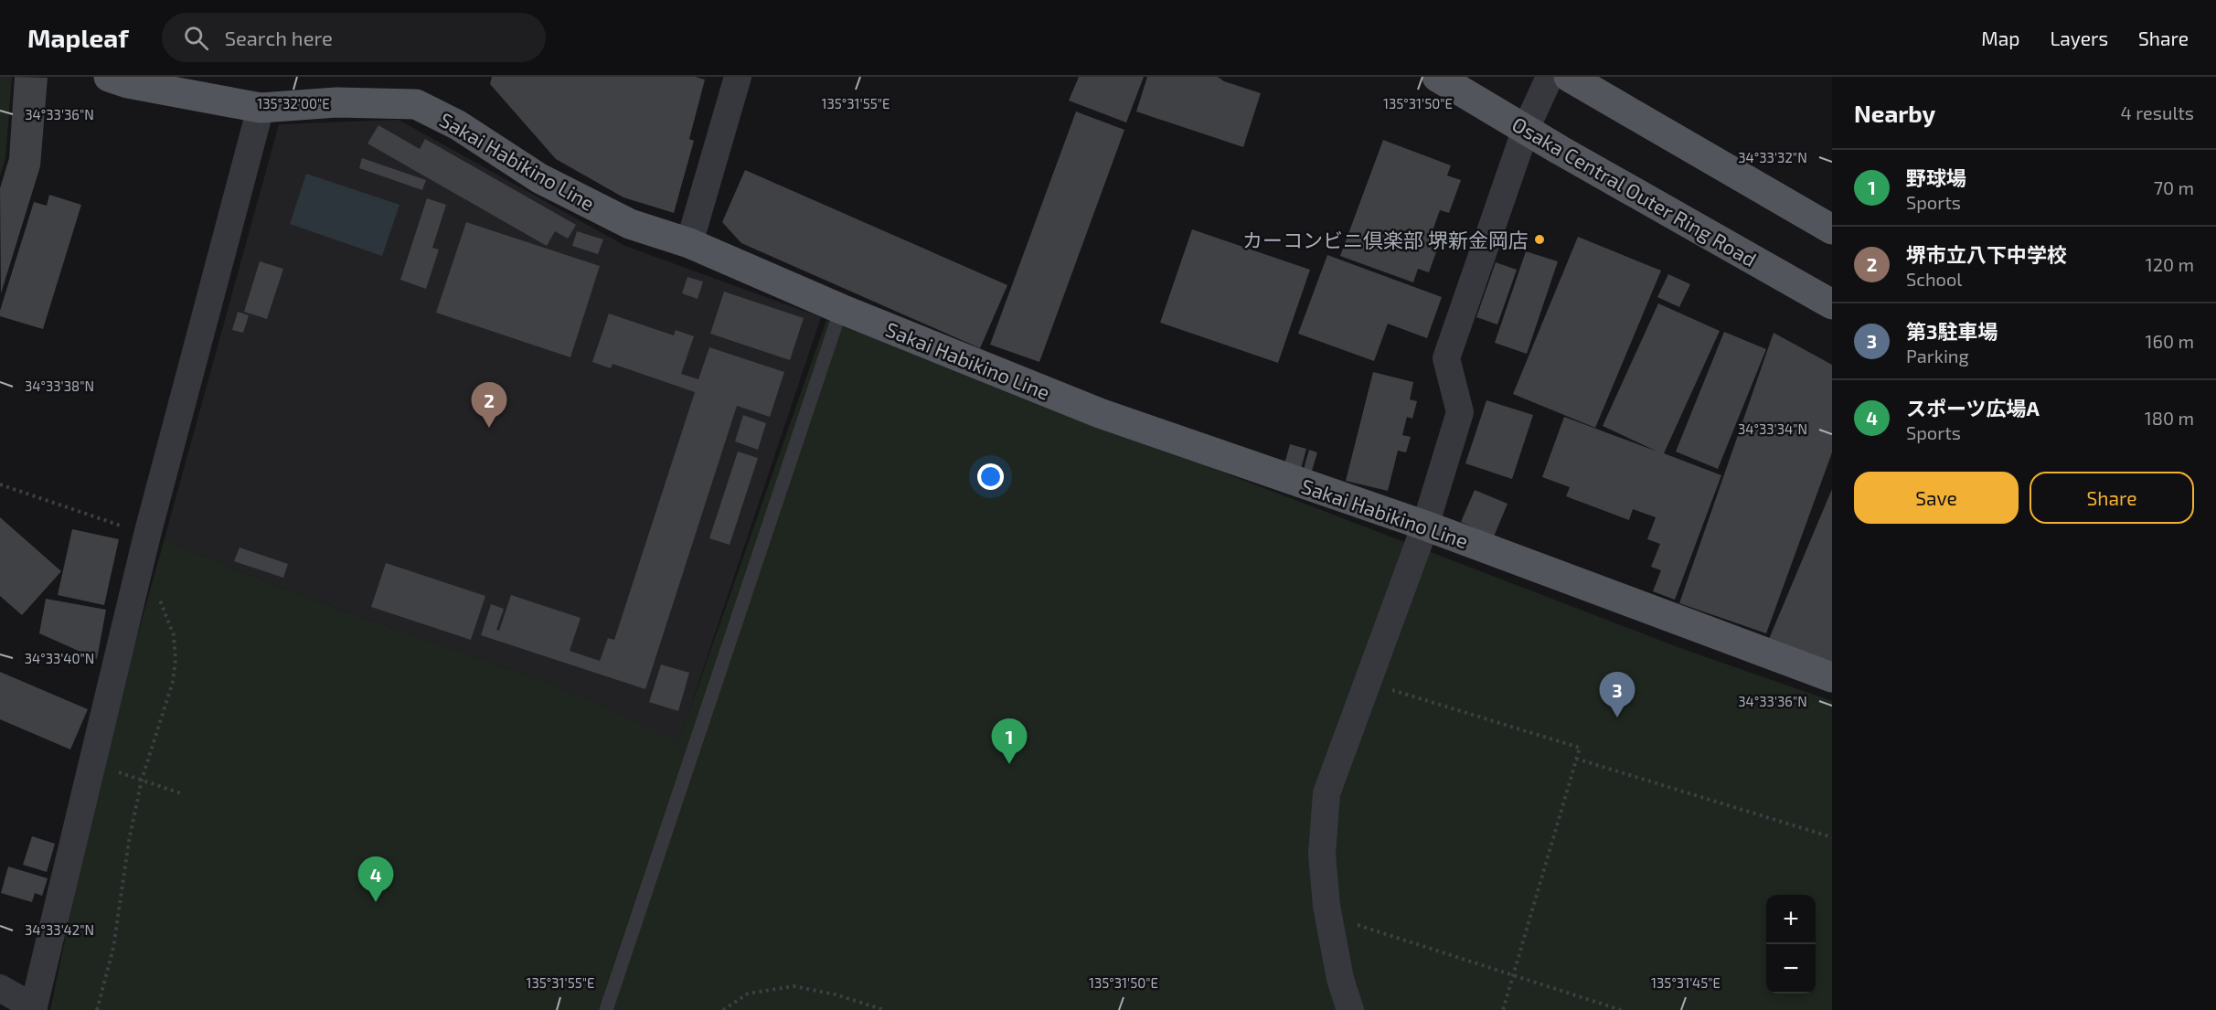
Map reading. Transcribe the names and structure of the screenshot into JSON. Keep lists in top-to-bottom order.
{
  "streets": {
    "main road": ["Sakai Habikino Line", "Osaka Central Outer Ring Road"]
  },
  "places": ["カーコンビニ倶楽部 堺新金岡店"],
  "page": {
    "header": "Mapleaf",
    "search": "Search here",
    "nav": ["Map", "Layers", "Share"],
    "heading": ["Nearby", "4 results"],
    "list": [
      {
        "mark": "1",
        "name": "野球場",
        "note": "Sports",
        "value": "70 m"
      },
      {
        "mark": "2",
        "name": "堺市立八下中学校",
        "note": "School",
        "value": "120 m"
      },
      {
        "mark": "3",
        "name": "第3駐車場",
        "note": "Parking",
        "value": "160 m"
      },
      {
        "mark": "4",
        "name": "スポーツ広場A",
        "note": "Sports",
        "value": "180 m"
      }
    ],
    "pins": [
      "2",
      "3",
      "1",
      "4"
    ],
    "buttons": ["Save", "Share"],
    "map_buttons": ["+", "−"]
  },
  "coordinates": [
    "135°32'00\"E",
    "135°31'55\"E",
    "135°31'50\"E",
    "34°33'36\"N",
    "34°33'32\"N",
    "34°33'38\"N",
    "34°33'34\"N",
    "34°33'40\"N",
    "34°33'42\"N",
    "135°31'45\"E"
  ]
}
